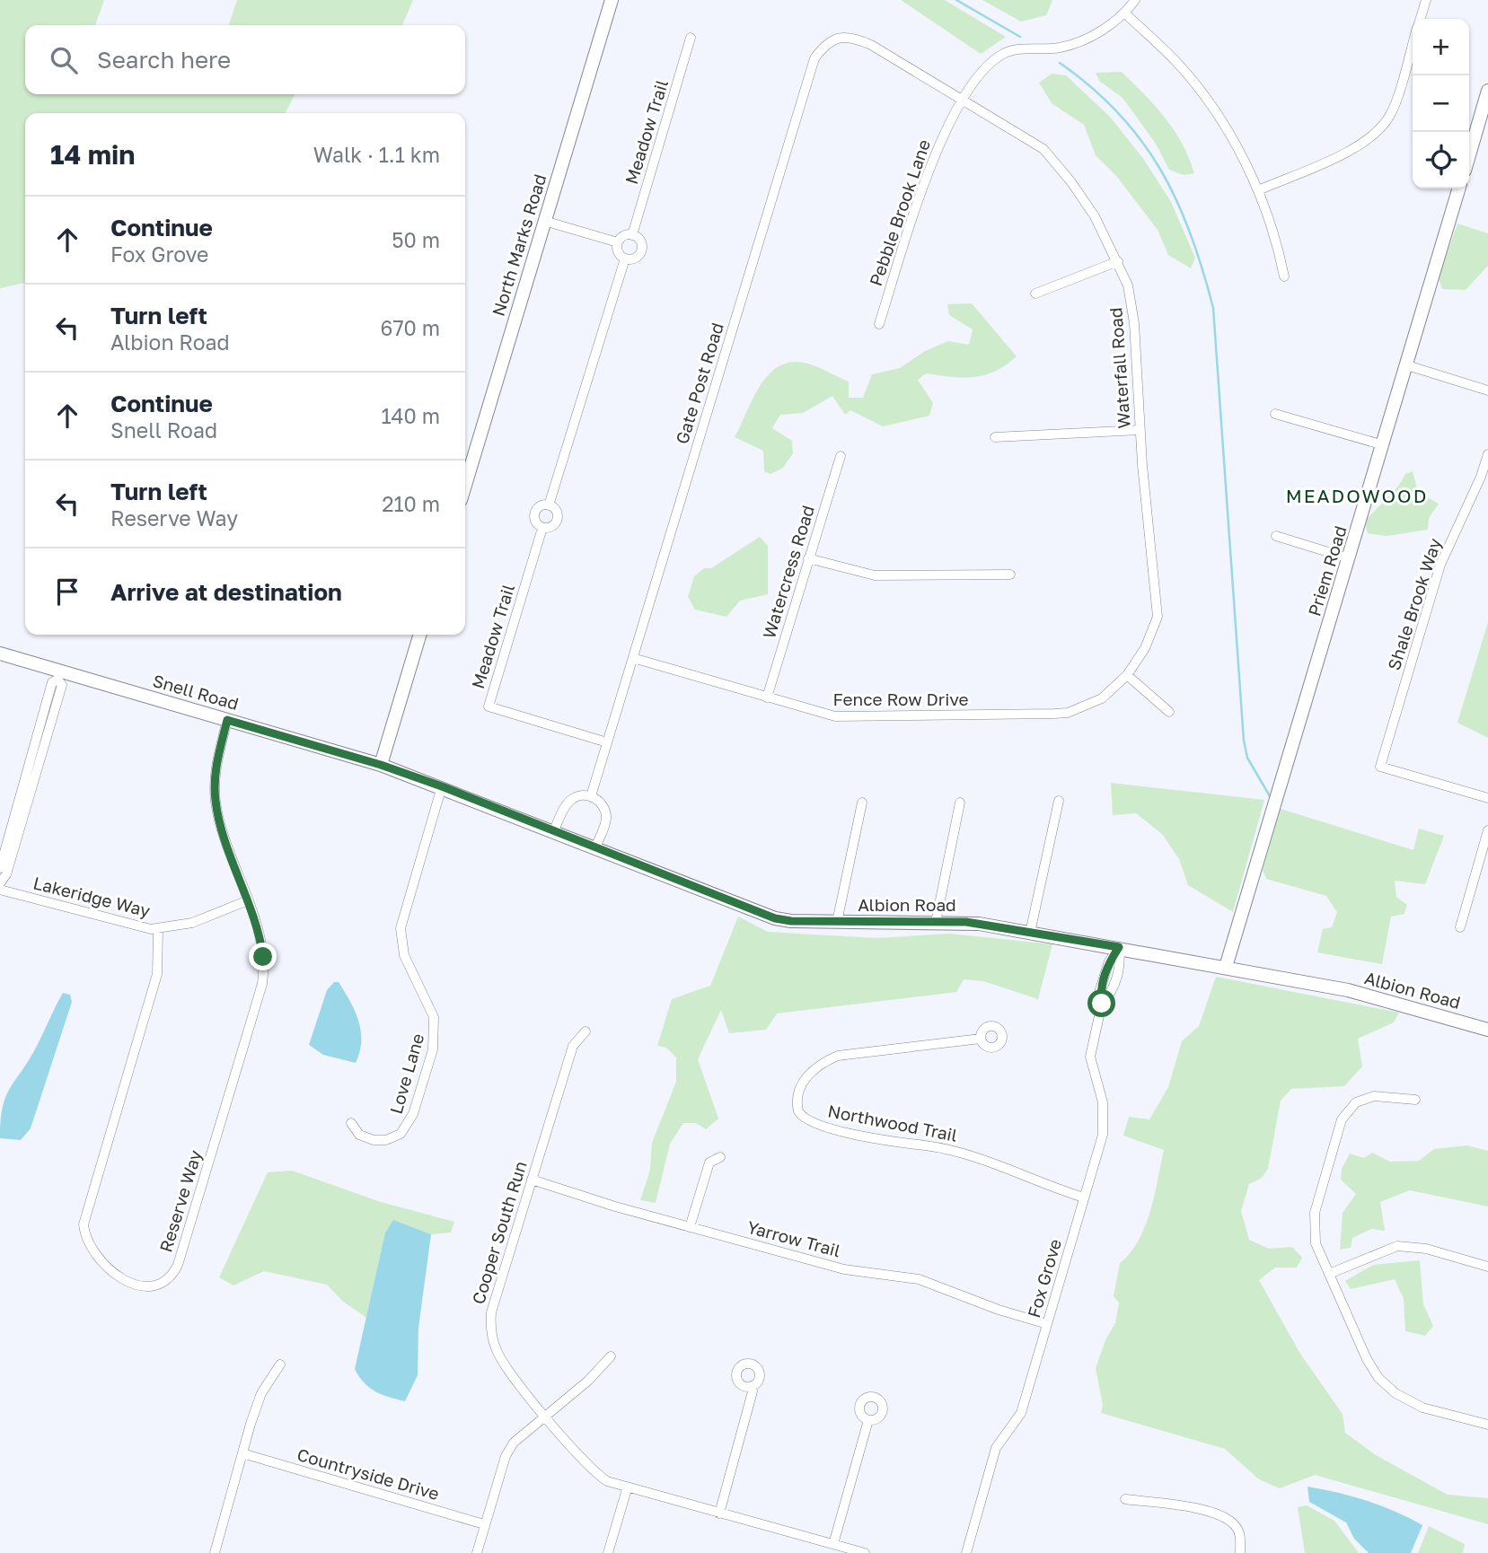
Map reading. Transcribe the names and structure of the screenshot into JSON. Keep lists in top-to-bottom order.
{
  "streets": {
    "street": [
      "Meadow Trail",
      "Pebble Brook Lane",
      "North Marks Road",
      "Waterfall Road",
      "Gate Post Road",
      "Priem Road",
      "Watercress Road",
      "Shale Brook Way",
      "Snell Road",
      "Fence Row Drive",
      "Lakeridge Way",
      "Albion Road",
      "Love Lane",
      "Northwood Trail",
      "Reserve Way",
      "Cooper South Run",
      "Yarrow Trail",
      "Fox Grove",
      "Countryside Drive"
    ]
  },
  "crossings": [
    ["Meadow Trail", "Gate Post Road"],
    ["Pebble Brook Lane", "Waterfall Road"],
    ["Waterfall Road", "Gate Post Road"],
    ["Waterfall Road", "Fence Row Drive"],
    ["Gate Post Road", "Fence Row Drive"],
    ["Priem Road", "Albion Road"],
    ["Watercress Road", "Fence Row Drive"],
    ["Snell Road", "Albion Road"],
    ["Snell Road", "Reserve Way"],
    ["Lakeridge Way", "Reserve Way"],
    ["Albion Road", "Love Lane"],
    ["Albion Road", "Fox Grove"],
    ["Northwood Trail", "Fox Grove"],
    ["Cooper South Run", "Yarrow Trail"],
    ["Yarrow Trail", "Fox Grove"]
  ],
  "districts": ["MEADOWOOD"],
  "page": {
    "map_buttons": ["+", "−"],
    "search": "Search here",
    "heading": ["14 min", "Walk · 1.1 km"],
    "list": [
      ["Continue", "Fox Grove", "50 m"],
      ["Turn left", "Albion Road", "670 m"],
      ["Continue", "Snell Road", "140 m"],
      ["Turn left", "Reserve Way", "210 m"],
      "Arrive at destination"
    ]
  }
}
